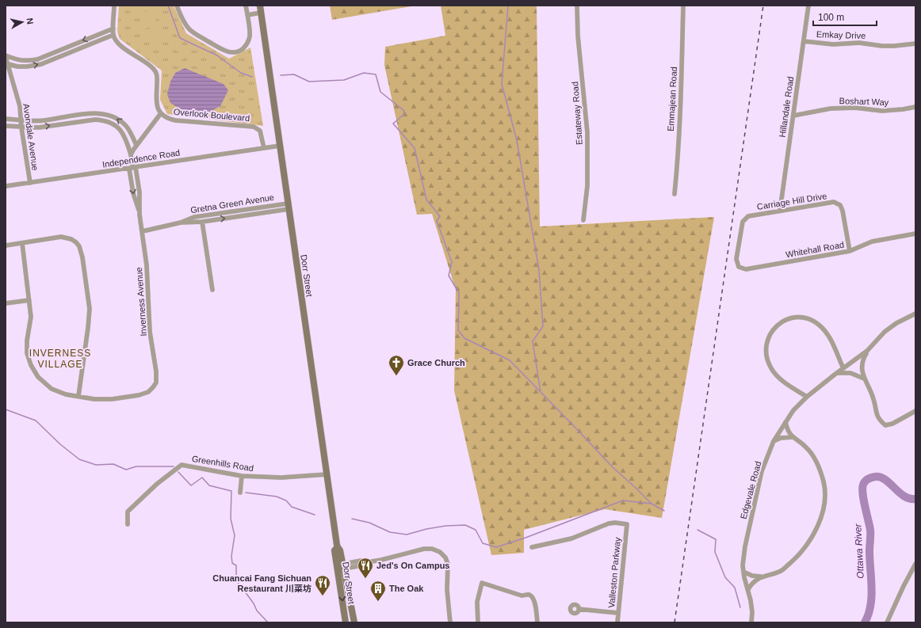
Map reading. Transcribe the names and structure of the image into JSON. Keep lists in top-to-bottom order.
{
  "streets": {
    "main road": ["Dorr Street"],
    "street": [
      "Emkay Drive",
      "Emmajean Road",
      "Boshart Way",
      "Hillandale Road",
      "Estateway Road",
      "Overlook Boulevard",
      "Avondale Avenue",
      "Independence Road",
      "Carriage Hill Drive",
      "Gretna Green Avenue",
      "Whitehall Road",
      "Inverness Avenue",
      "Greenhills Road",
      "Edgevale Road",
      "Valleston Parkway"
    ]
  },
  "crossings": [
    ["Emkay Drive", "Hillandale Road"],
    ["Boshart Way", "Hillandale Road"],
    ["Hillandale Road", "Carriage Hill Drive"],
    ["Overlook Boulevard", "Independence Road"],
    ["Avondale Avenue", "Independence Road"],
    ["Avondale Avenue", "Inverness Avenue"],
    ["Independence Road", "Dorr Street"],
    ["Independence Road", "Inverness Avenue"],
    ["Carriage Hill Drive", "Whitehall Road"],
    ["Gretna Green Avenue", "Dorr Street"],
    ["Gretna Green Avenue", "Inverness Avenue"],
    ["Dorr Street", "Greenhills Road"]
  ],
  "districts": ["INVERNESS VILLAGE"],
  "water": ["Ottawa River"],
  "places": {
    "church": ["Grace Church"],
    "restaurant": ["Jed's On Campus", "Chuancai Fang Sichuan Restaurant 川菜坊"],
    "building": ["The Oak"]
  },
  "scale_bar": "100 m",
  "north": "right"
}
